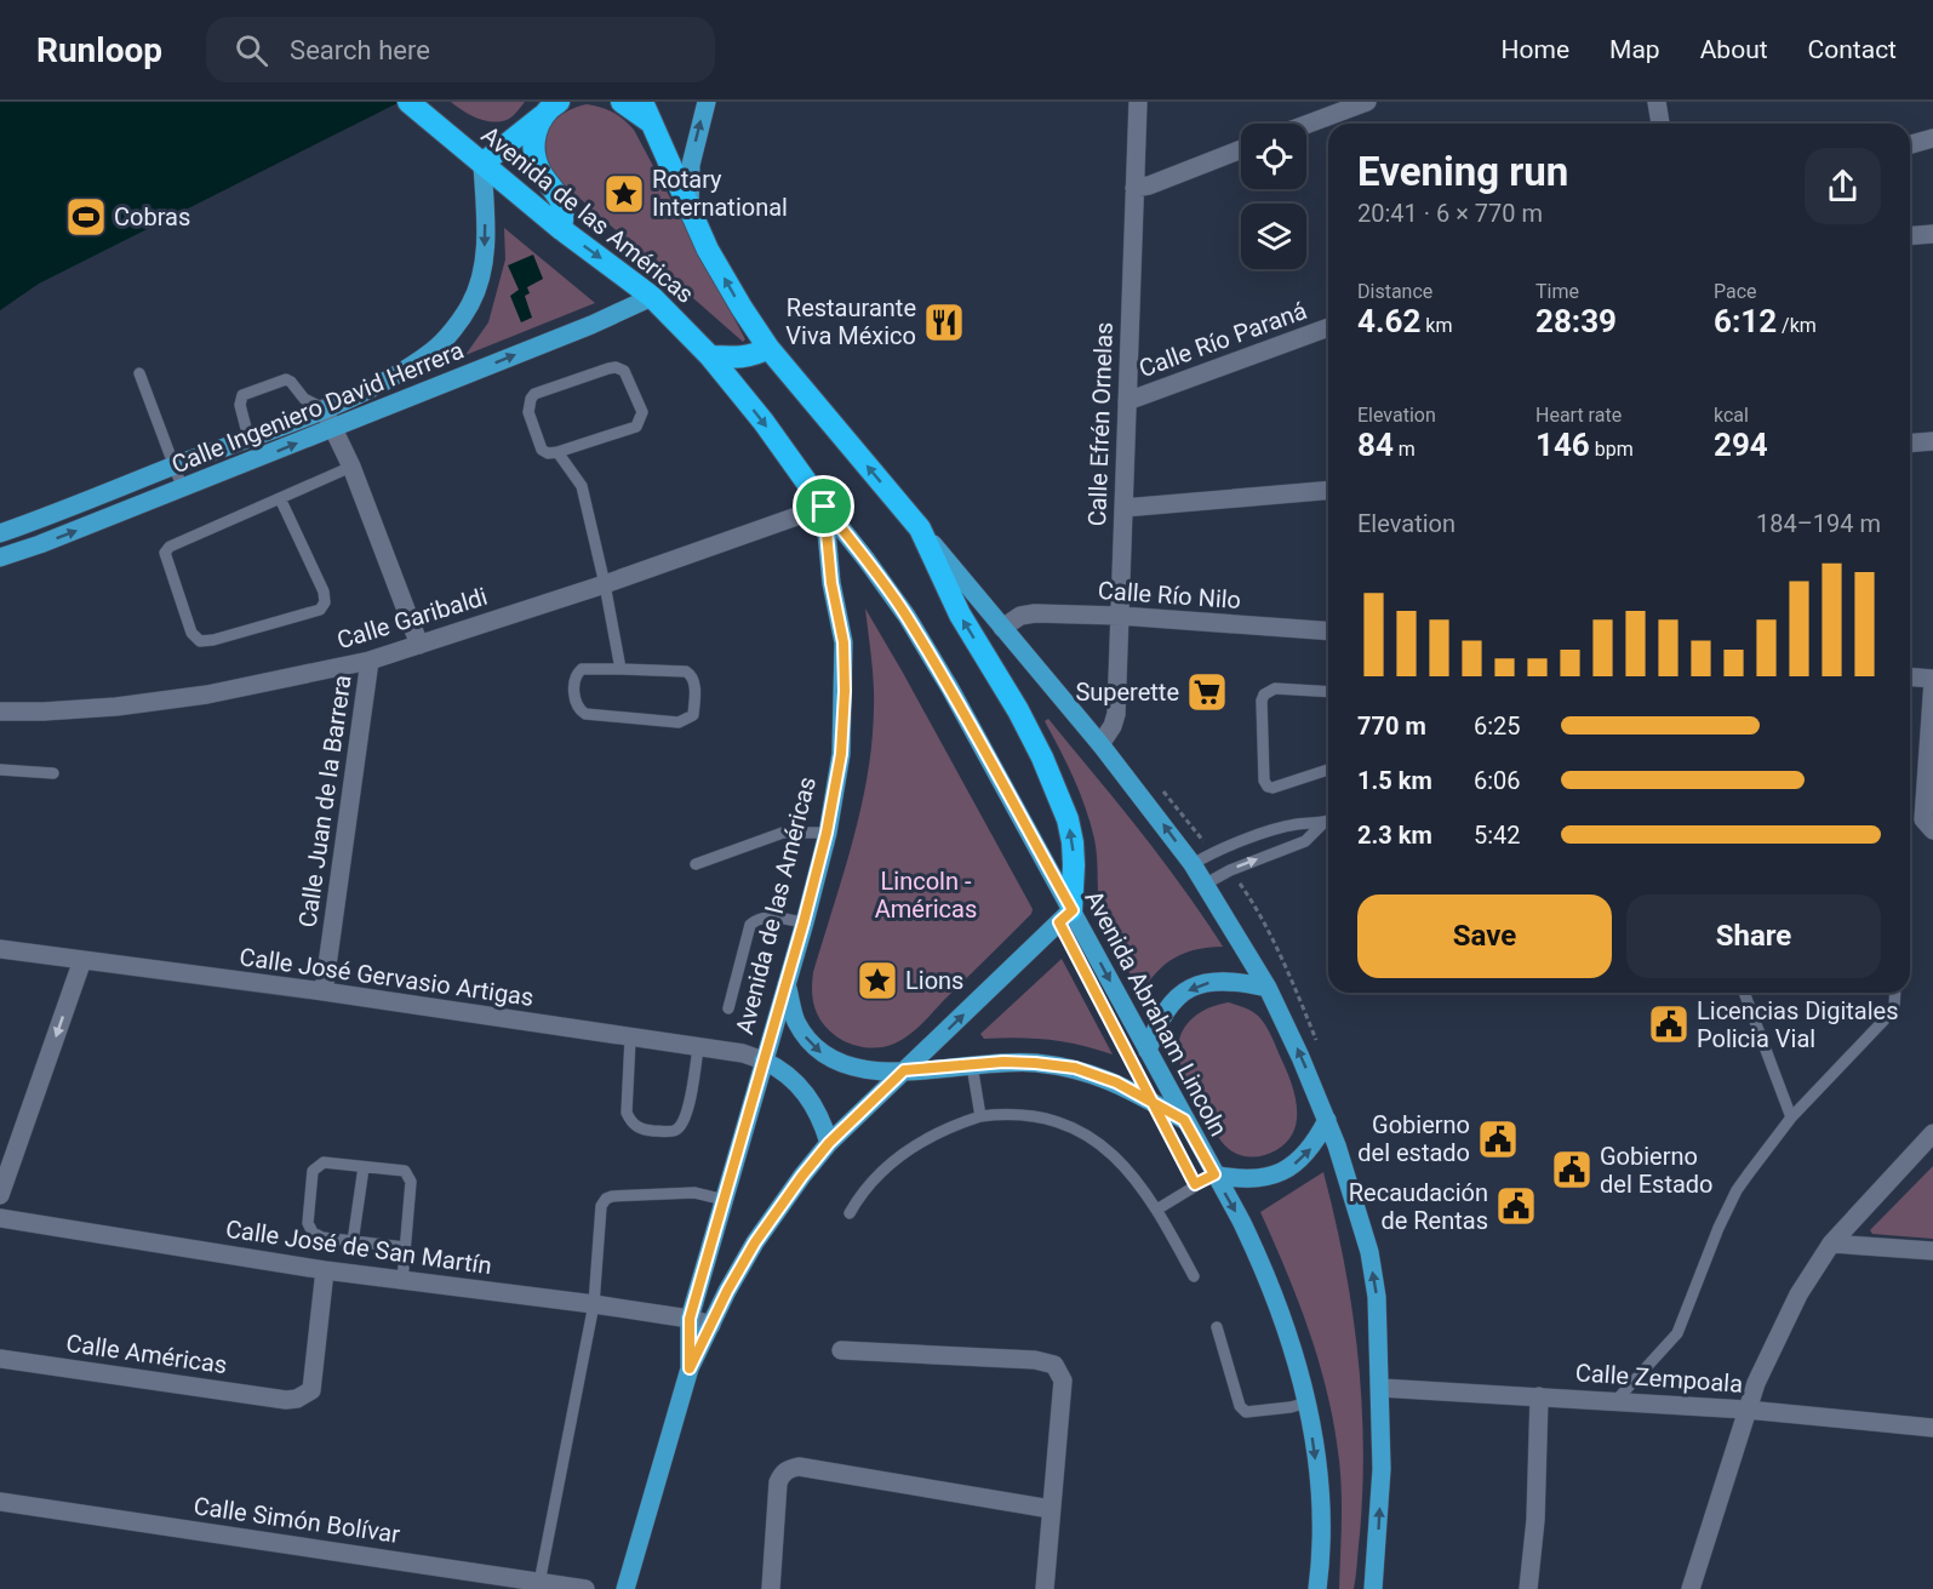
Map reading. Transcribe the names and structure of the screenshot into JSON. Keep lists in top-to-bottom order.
{
  "streets": {
    "highway": ["Avenida de las Américas"],
    "main road": ["Calle Ingeniero David Herrera", "Avenida Abraham Lincoln"],
    "street": [
      "Calle Río Paraná",
      "Calle Efrén Ornelas",
      "Calle Río Nilo",
      "Calle Garibaldi",
      "Calle Juan de la Barrera",
      "Calle José Gervasio Artigas",
      "Calle José de San Martín",
      "Calle Américas",
      "Calle Zempoala",
      "Calle Simón Bolívar"
    ]
  },
  "crossings": [
    ["Avenida de las Américas", "Calle Ingeniero David Herrera"],
    ["Avenida de las Américas", "Calle Garibaldi"],
    ["Avenida de las Américas", "Calle José Gervasio Artigas"],
    ["Avenida de las Américas", "Avenida Abraham Lincoln"],
    ["Avenida de las Américas", "Calle José de San Martín"],
    ["Calle Río Paraná", "Calle Efrén Ornelas"],
    ["Calle Efrén Ornelas", "Calle Río Nilo"],
    ["Calle Garibaldi", "Calle Juan de la Barrera"],
    ["Calle Garibaldi", "Avenida Abraham Lincoln"],
    ["Calle Juan de la Barrera", "Calle José Gervasio Artigas"],
    ["Calle José de San Martín", "Calle Américas"]
  ],
  "parks": ["Lincoln - Américas"],
  "places": {
    "place": ["Rotary International", "Lions"],
    "sports": ["Cobras"],
    "restaurant": ["Restaurante Viva México"],
    "supermarket": ["Superette"],
    "public building": [
      "Licencias Digitales Policia Vial",
      "Gobierno del estado",
      "Gobierno del Estado",
      "Recaudación de Rentas"
    ]
  },
  "page": {
    "header": "Runloop",
    "search": "Search here",
    "nav": [
      "Home",
      "Map",
      "About",
      "Contact"
    ],
    "heading": ["Evening run", "20:41 · 6 × 770 m"],
    "stats": [
      ["Distance", "4.62 km"],
      ["Time", "28:39"],
      ["Pace", "6:12 /km"],
      ["Elevation", "84 m"],
      ["Heart rate", "146 bpm"],
      ["kcal", "294"]
    ],
    "chart": ["Elevation", "184–194 m"],
    "list": [
      {
        "name": "770 m",
        "note": "6:25"
      },
      {
        "name": "1.5 km",
        "note": "6:06"
      },
      {
        "name": "2.3 km",
        "note": "5:42"
      }
    ],
    "buttons": ["Save", "Share"]
  }
}
